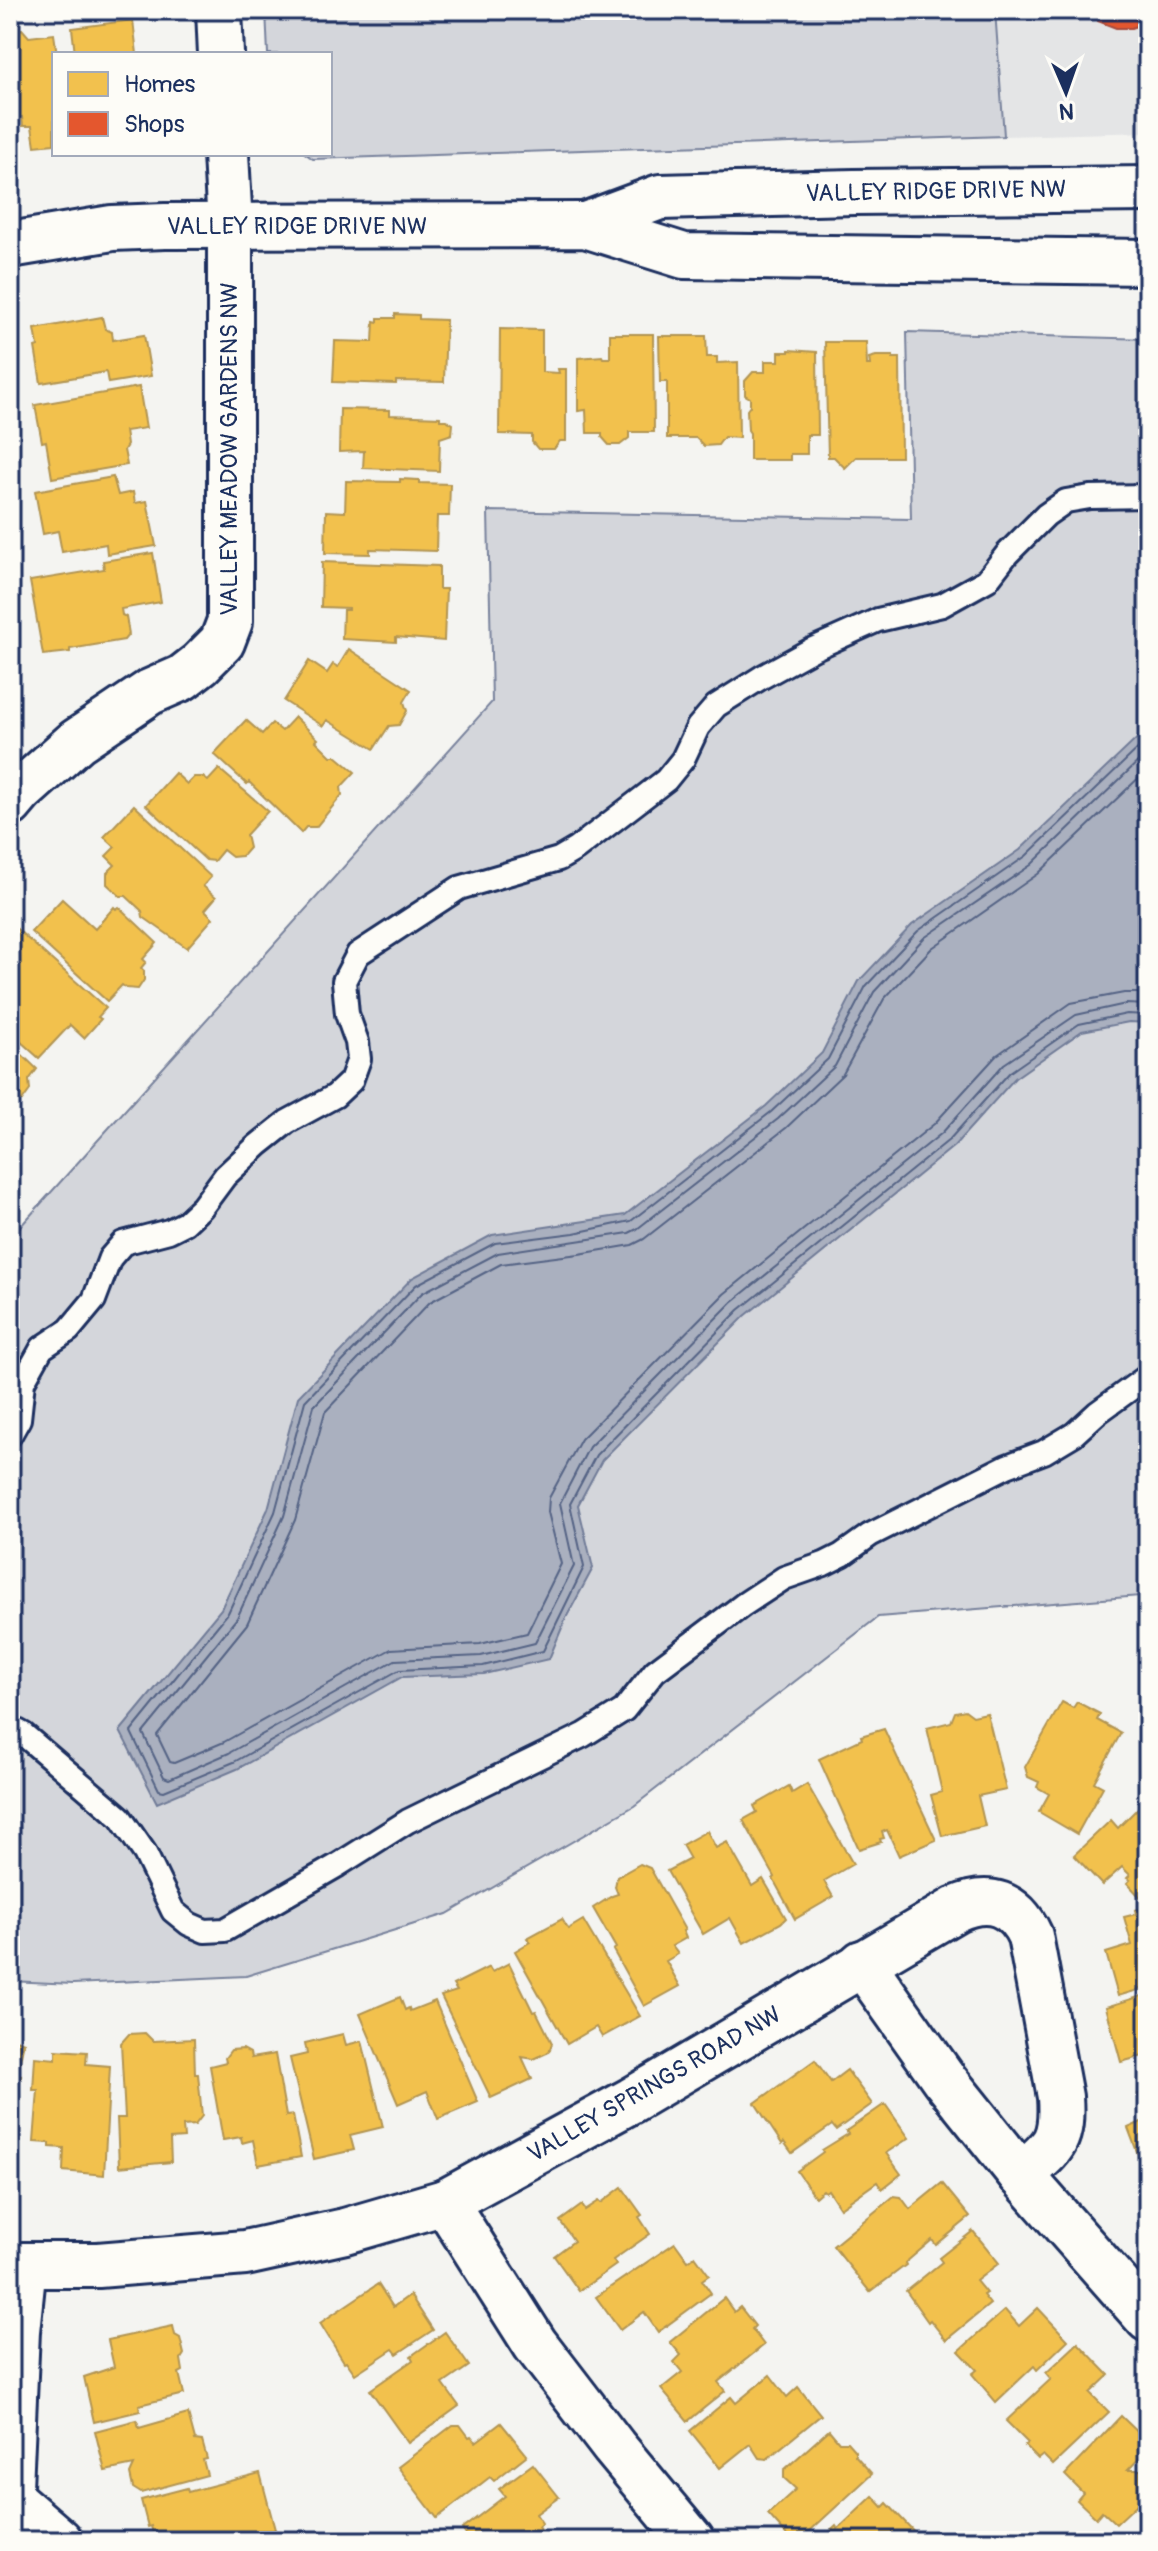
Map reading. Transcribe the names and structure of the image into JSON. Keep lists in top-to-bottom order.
{
  "streets": {
    "street": ["VALLEY RIDGE DRIVE NW", "VALLEY MEADOW GARDENS NW", "VALLEY SPRINGS ROAD NW"]
  },
  "crossings": [
    ["VALLEY RIDGE DRIVE NW", "VALLEY MEADOW GARDENS NW"]
  ],
  "legend": ["Homes", "Shops"],
  "north": "bottom"
}
